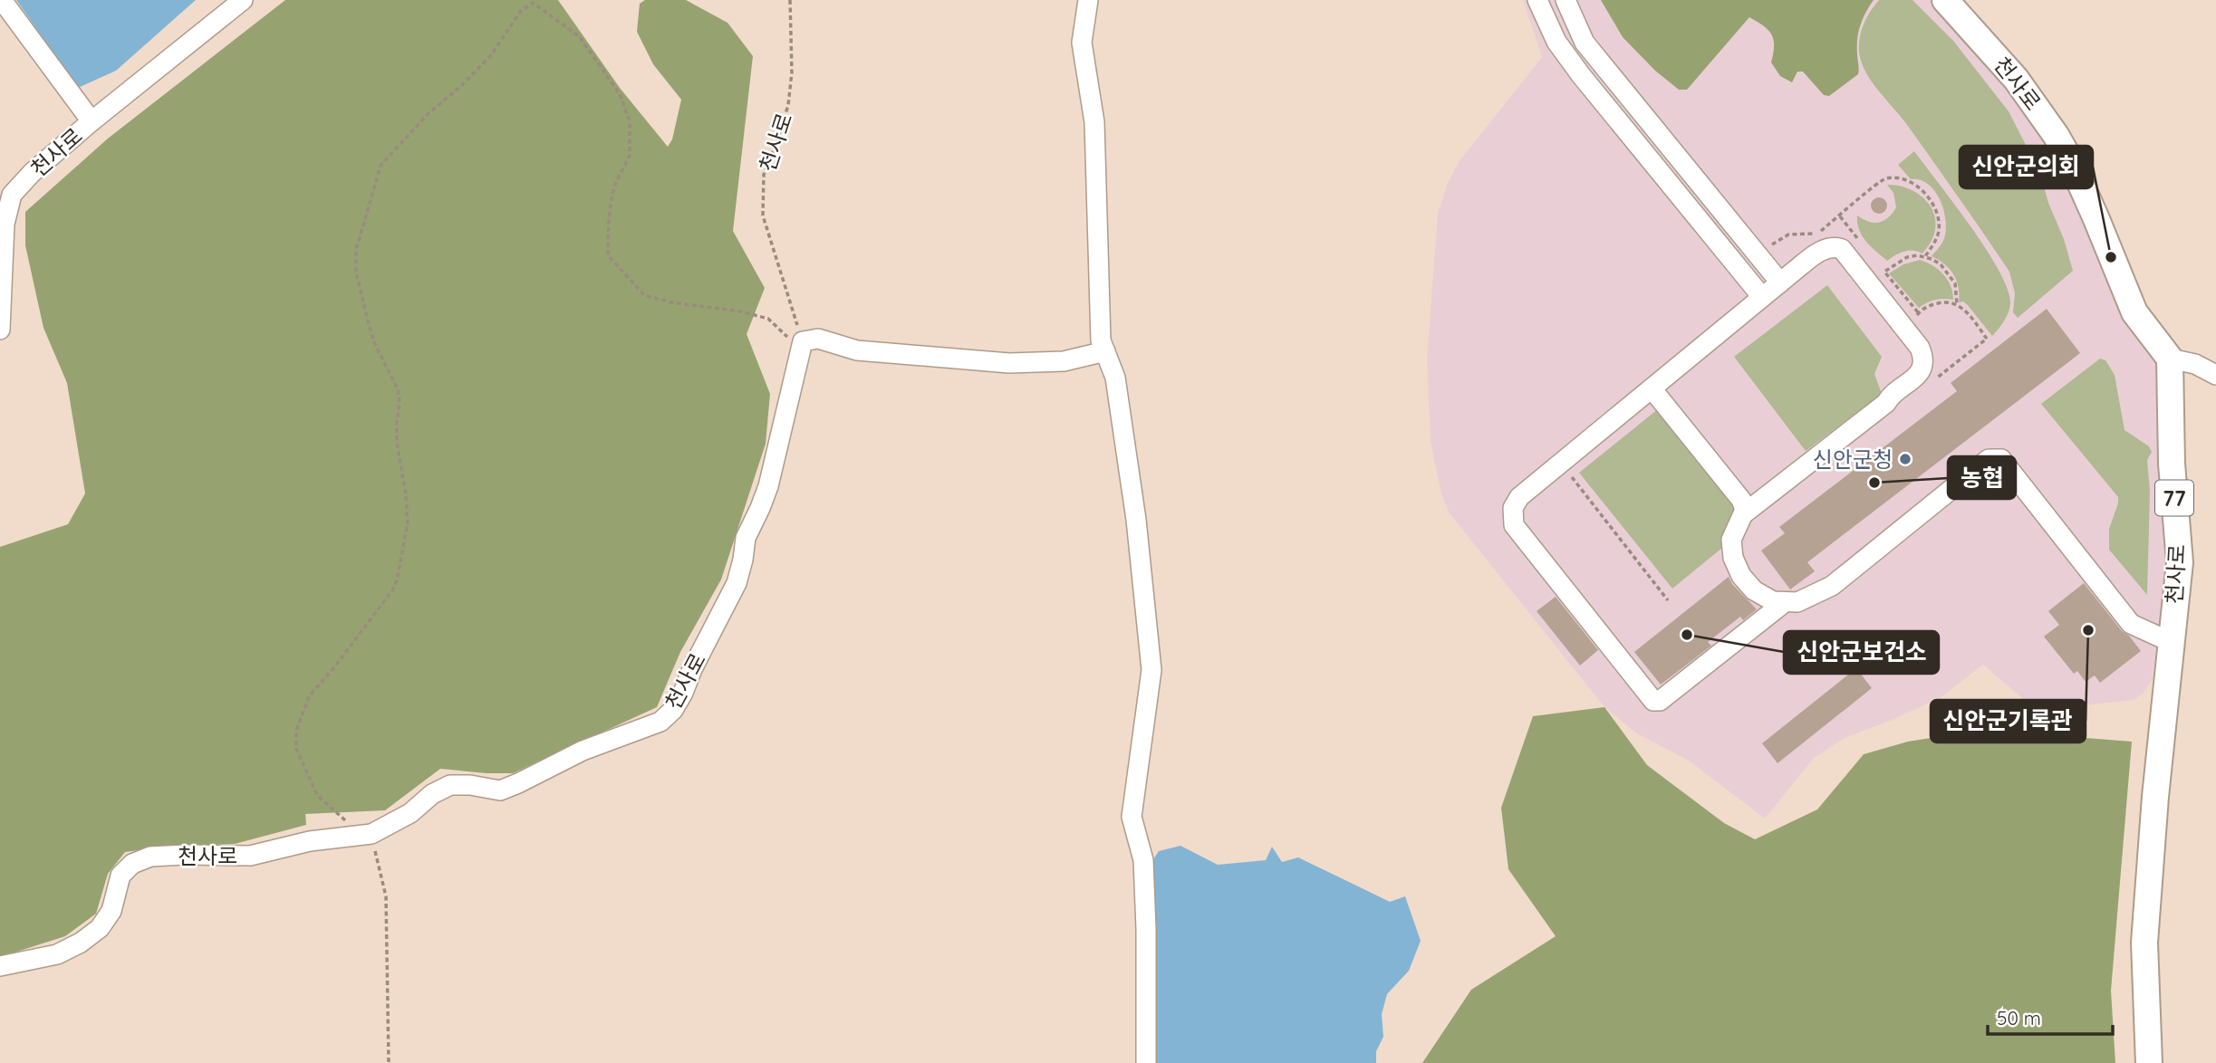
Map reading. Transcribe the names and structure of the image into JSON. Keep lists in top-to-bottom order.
{
  "streets": {
    "main road": ["천사로", "77"]
  },
  "places": [
    "신안군의회",
    "신안군청",
    "농협",
    "신안군기록관",
    "신안군보건소"
  ],
  "scale_bar": "50 m"
}
